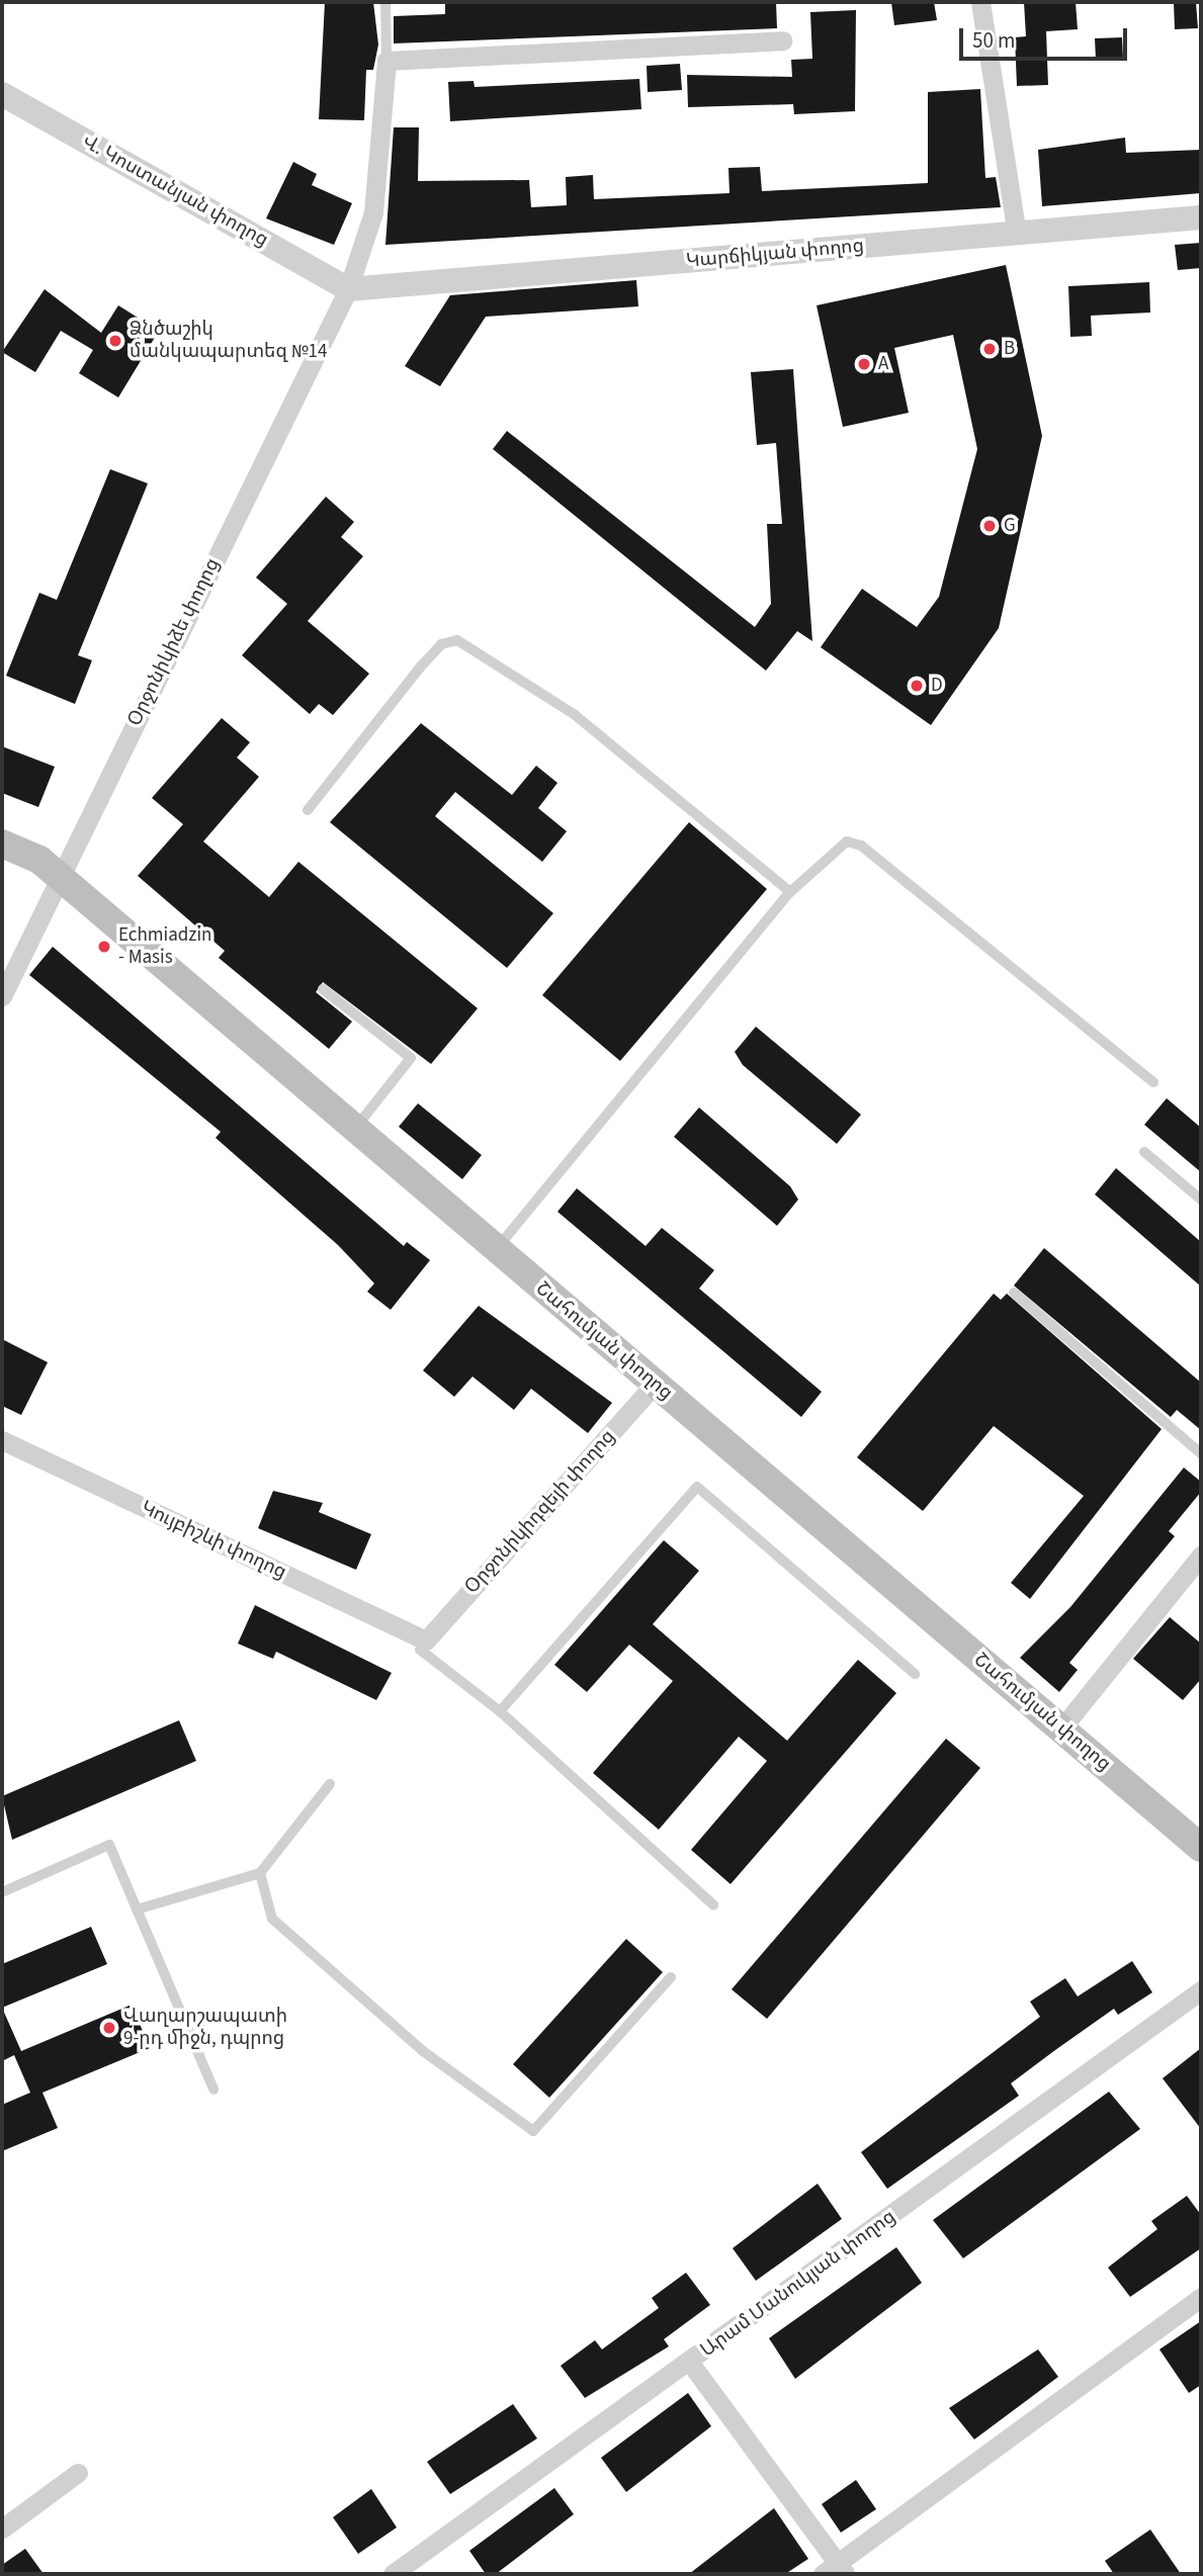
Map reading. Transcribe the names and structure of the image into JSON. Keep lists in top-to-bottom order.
{
  "streets": {
    "main road": ["Շահումյան փողոց"],
    "street": [
      "Վ. Կոստանյան փողոց",
      "Կարճիկյան փողոց",
      "Օրջոնիկիձե փողոց",
      "Օրջոնիկիդզեյի փողոց",
      "Կույբիշևի փողոց",
      "Արամ Մանուկյան փողոց"
    ]
  },
  "crossings": [
    ["Վ. Կոստանյան փողոց", "Կարճիկյան փողոց"],
    ["Վ. Կոստանյան փողոց", "Օրջոնիկիձե փողոց"],
    ["Կարճիկյան փողոց", "Օրջոնիկիձե փողոց"],
    ["Օրջոնիկիձե փողոց", "Շահումյան փողոց"],
    ["Շահումյան փողոց", "Օրջոնիկիդզեյի փողոց"],
    ["Օրջոնիկիդզեյի փողոց", "Կույբիշևի փողոց"]
  ],
  "places": [
    "Ձնծաշիկ մանկապարտեզ №14",
    "B",
    "A",
    "G",
    "D",
    "Echmiadzin - Masis",
    "Վաղարշապատի 9-րդ միջն, դպրոց"
  ],
  "scale_bar": "50 m"
}
